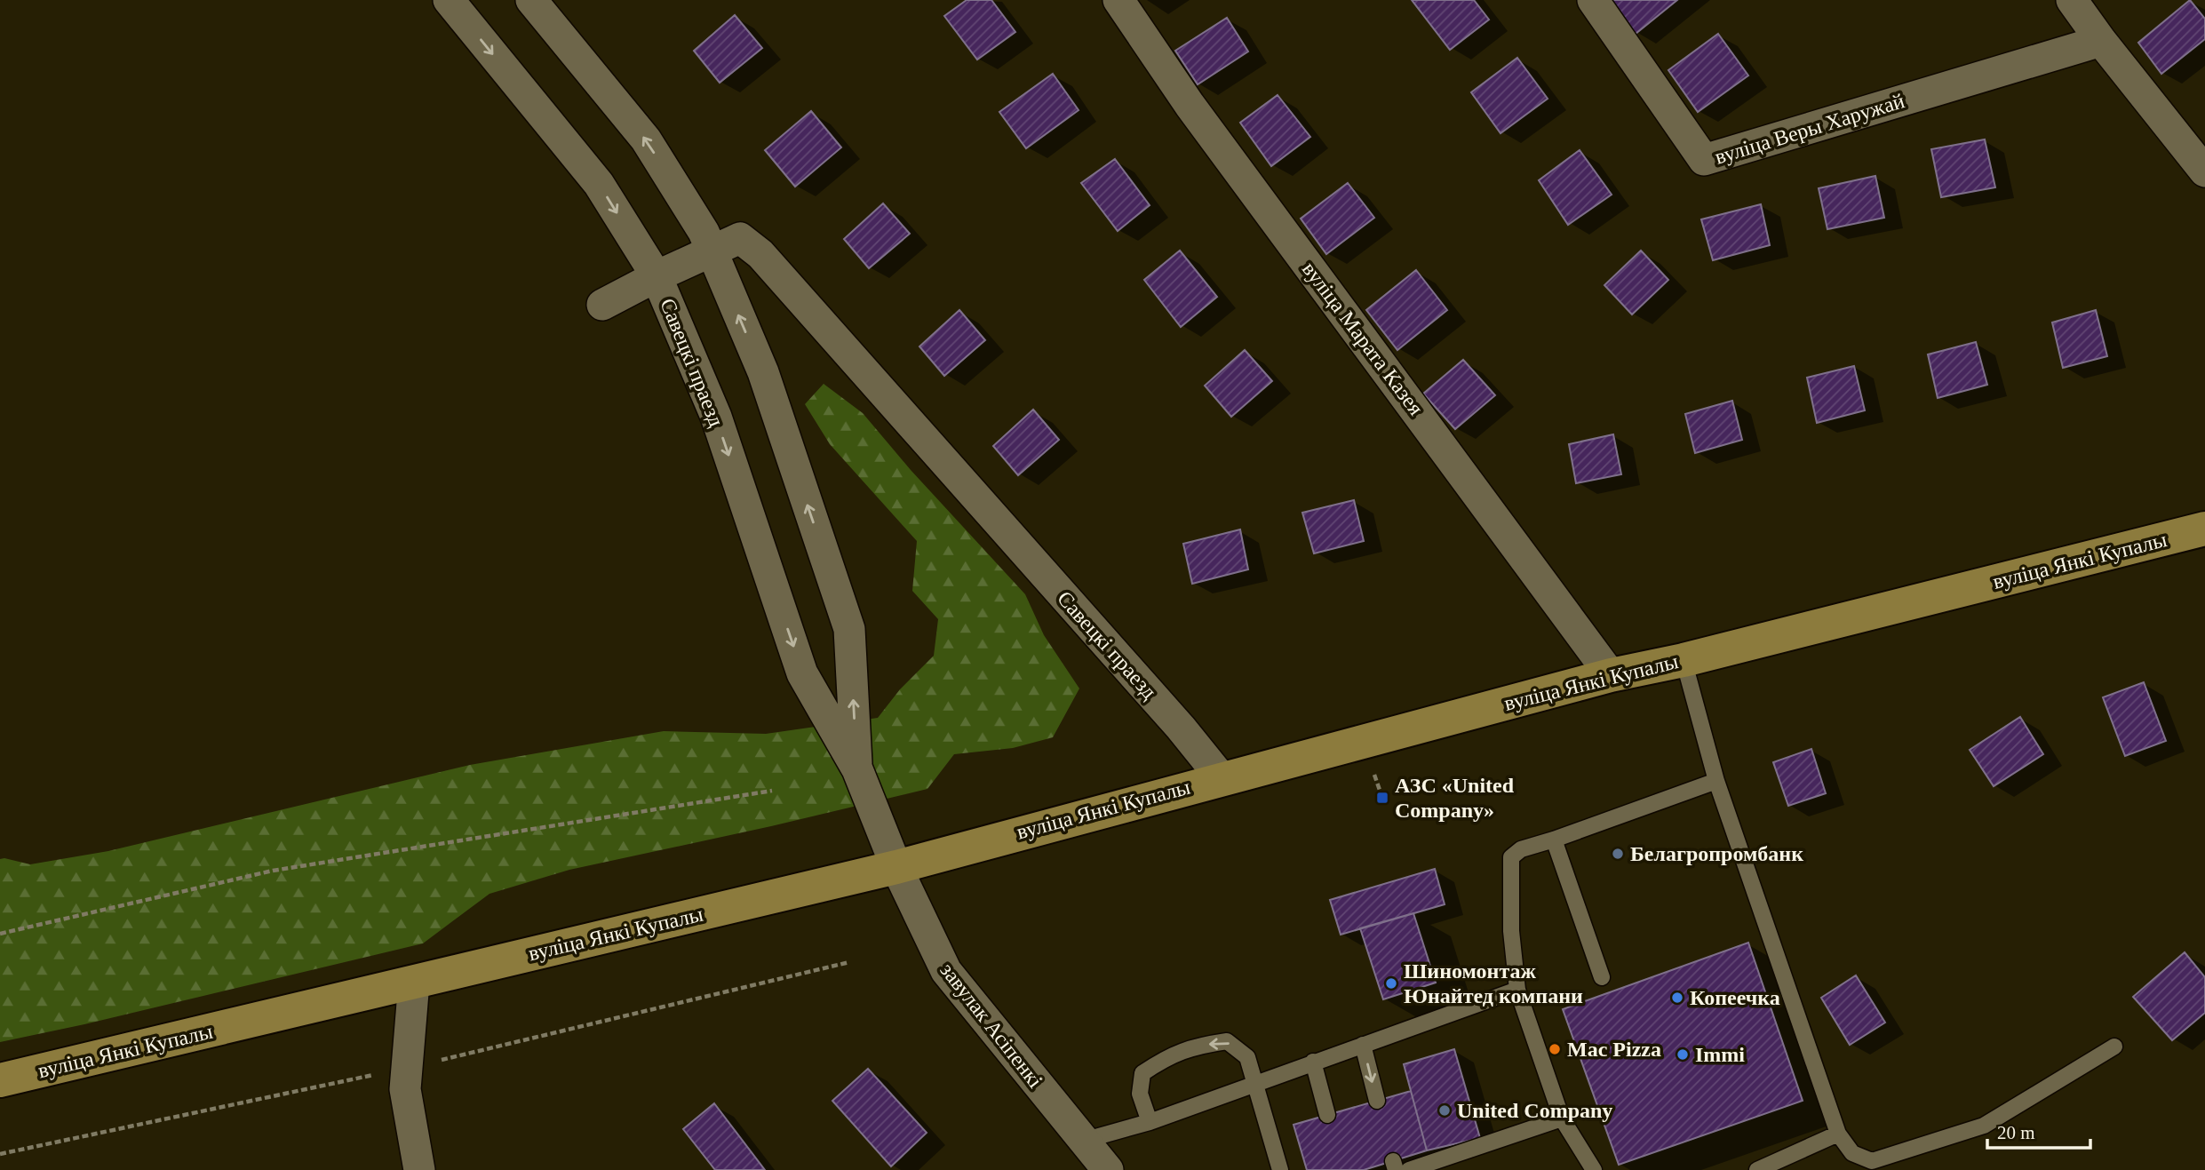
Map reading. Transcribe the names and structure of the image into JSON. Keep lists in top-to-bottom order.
{
  "streets": {
    "main road": ["вуліца Янкі Купалы"],
    "street": [
      "вуліца Веры Харужай",
      "вуліца Марата Казея",
      "Савецкі праезд",
      "завулак Асіпенкі"
    ]
  },
  "crossings": [
    ["вуліца Марата Казея", "вуліца Янкі Купалы"],
    ["Савецкі праезд", "вуліца Янкі Купалы"],
    ["Савецкі праезд", "завулак Асіпенкі"],
    ["вуліца Янкі Купалы", "завулак Асіпенкі"]
  ],
  "places": {
    "transit": ["АЗС «United Company»"],
    "other": [
      "Белагропромбанк",
      "Шиномонтаж Юнайтед компани",
      "Копеечка",
      "Mac Pizza",
      "Immi",
      "United Company"
    ]
  },
  "scale_bar": "20 m"
}
